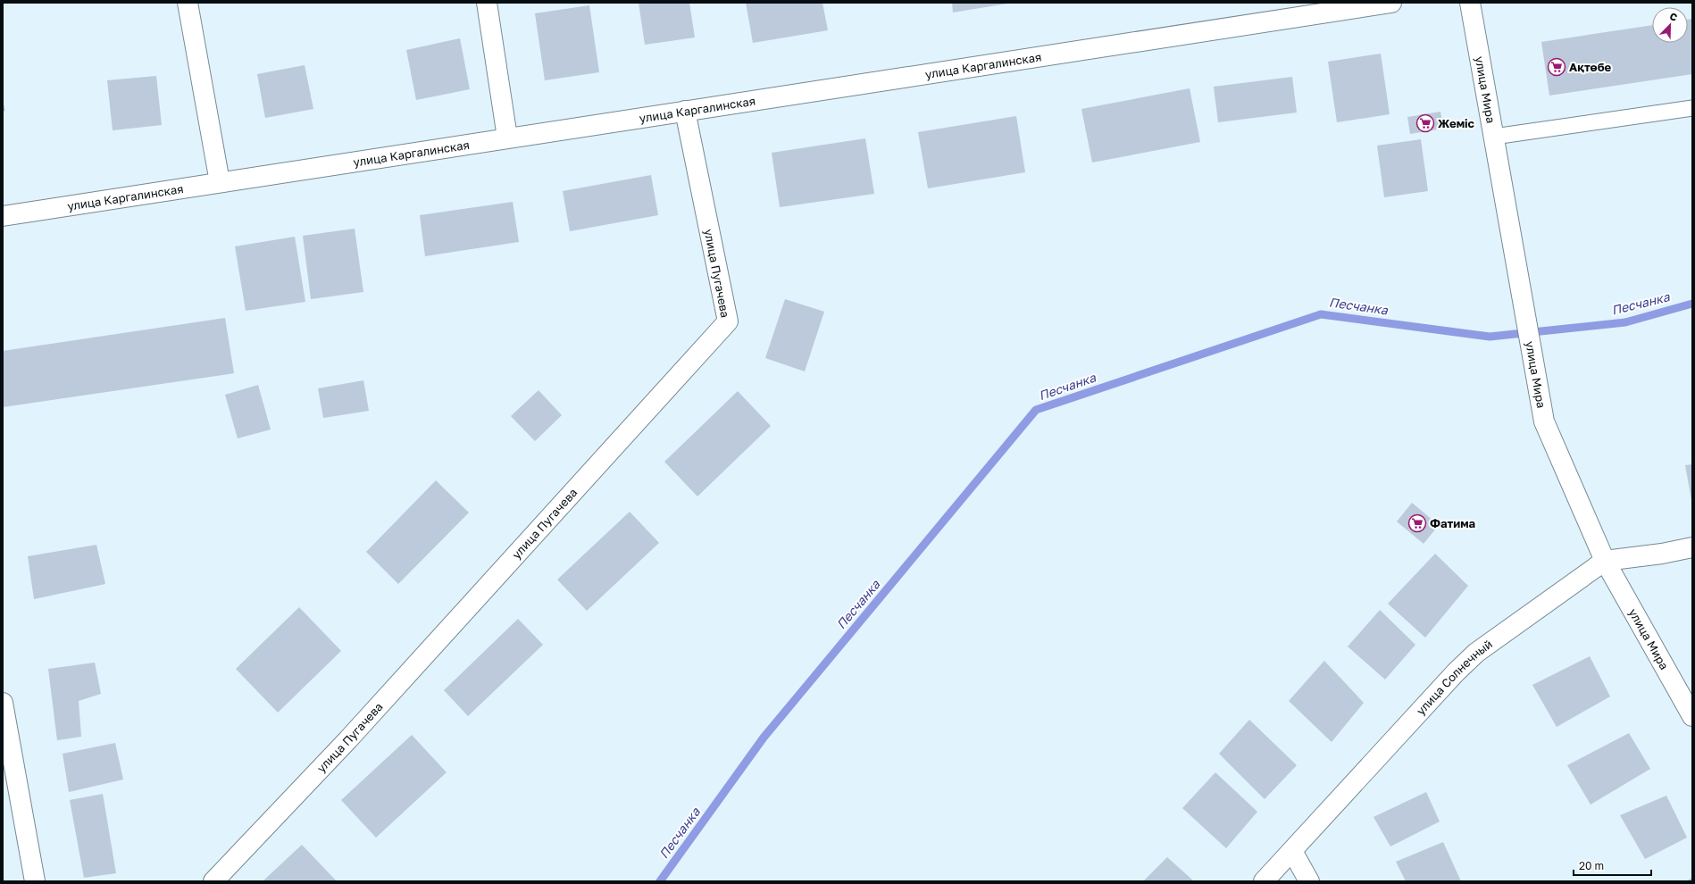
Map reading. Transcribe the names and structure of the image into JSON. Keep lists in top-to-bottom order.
{
  "streets": {
    "street": [
      "улица Каргалинская",
      "улица Мира",
      "улица Пугачева",
      "улица Солнечный"
    ]
  },
  "crossings": [
    ["улица Каргалинская", "улица Пугачева"],
    ["улица Мира", "улица Солнечный"]
  ],
  "water": ["Песчанка"],
  "places": {
    "supermarket": ["Ақтөбе", "Жеміс", "Фатима"]
  },
  "scale_bar": "20 m",
  "north": "top right"
}
